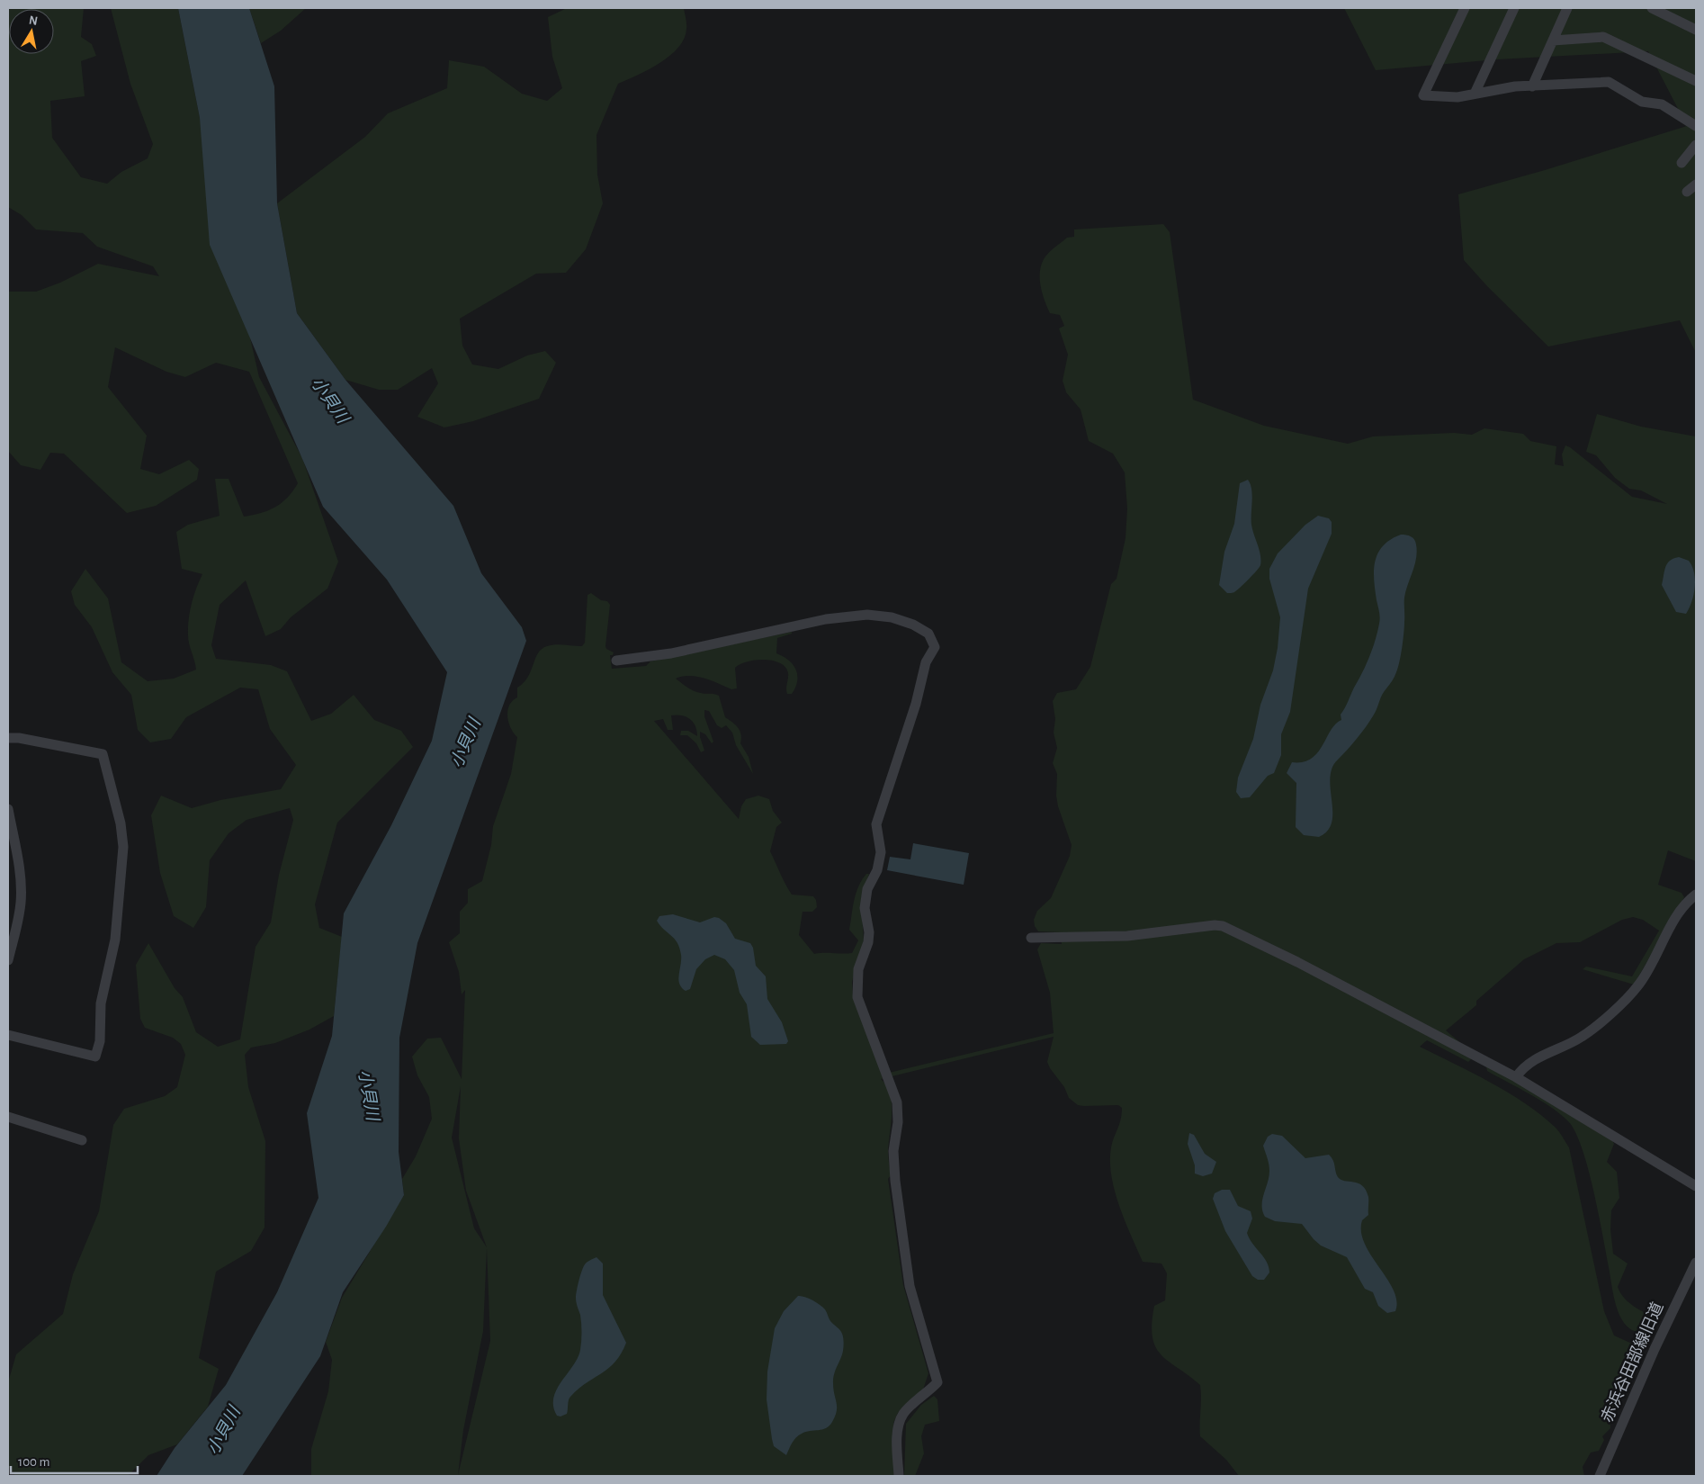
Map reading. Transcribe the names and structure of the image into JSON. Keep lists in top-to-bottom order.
{
  "streets": {
    "street": ["赤浜谷田部線旧道"]
  },
  "water": ["小貝川"],
  "scale_bar": "100 m",
  "north": "top"
}
